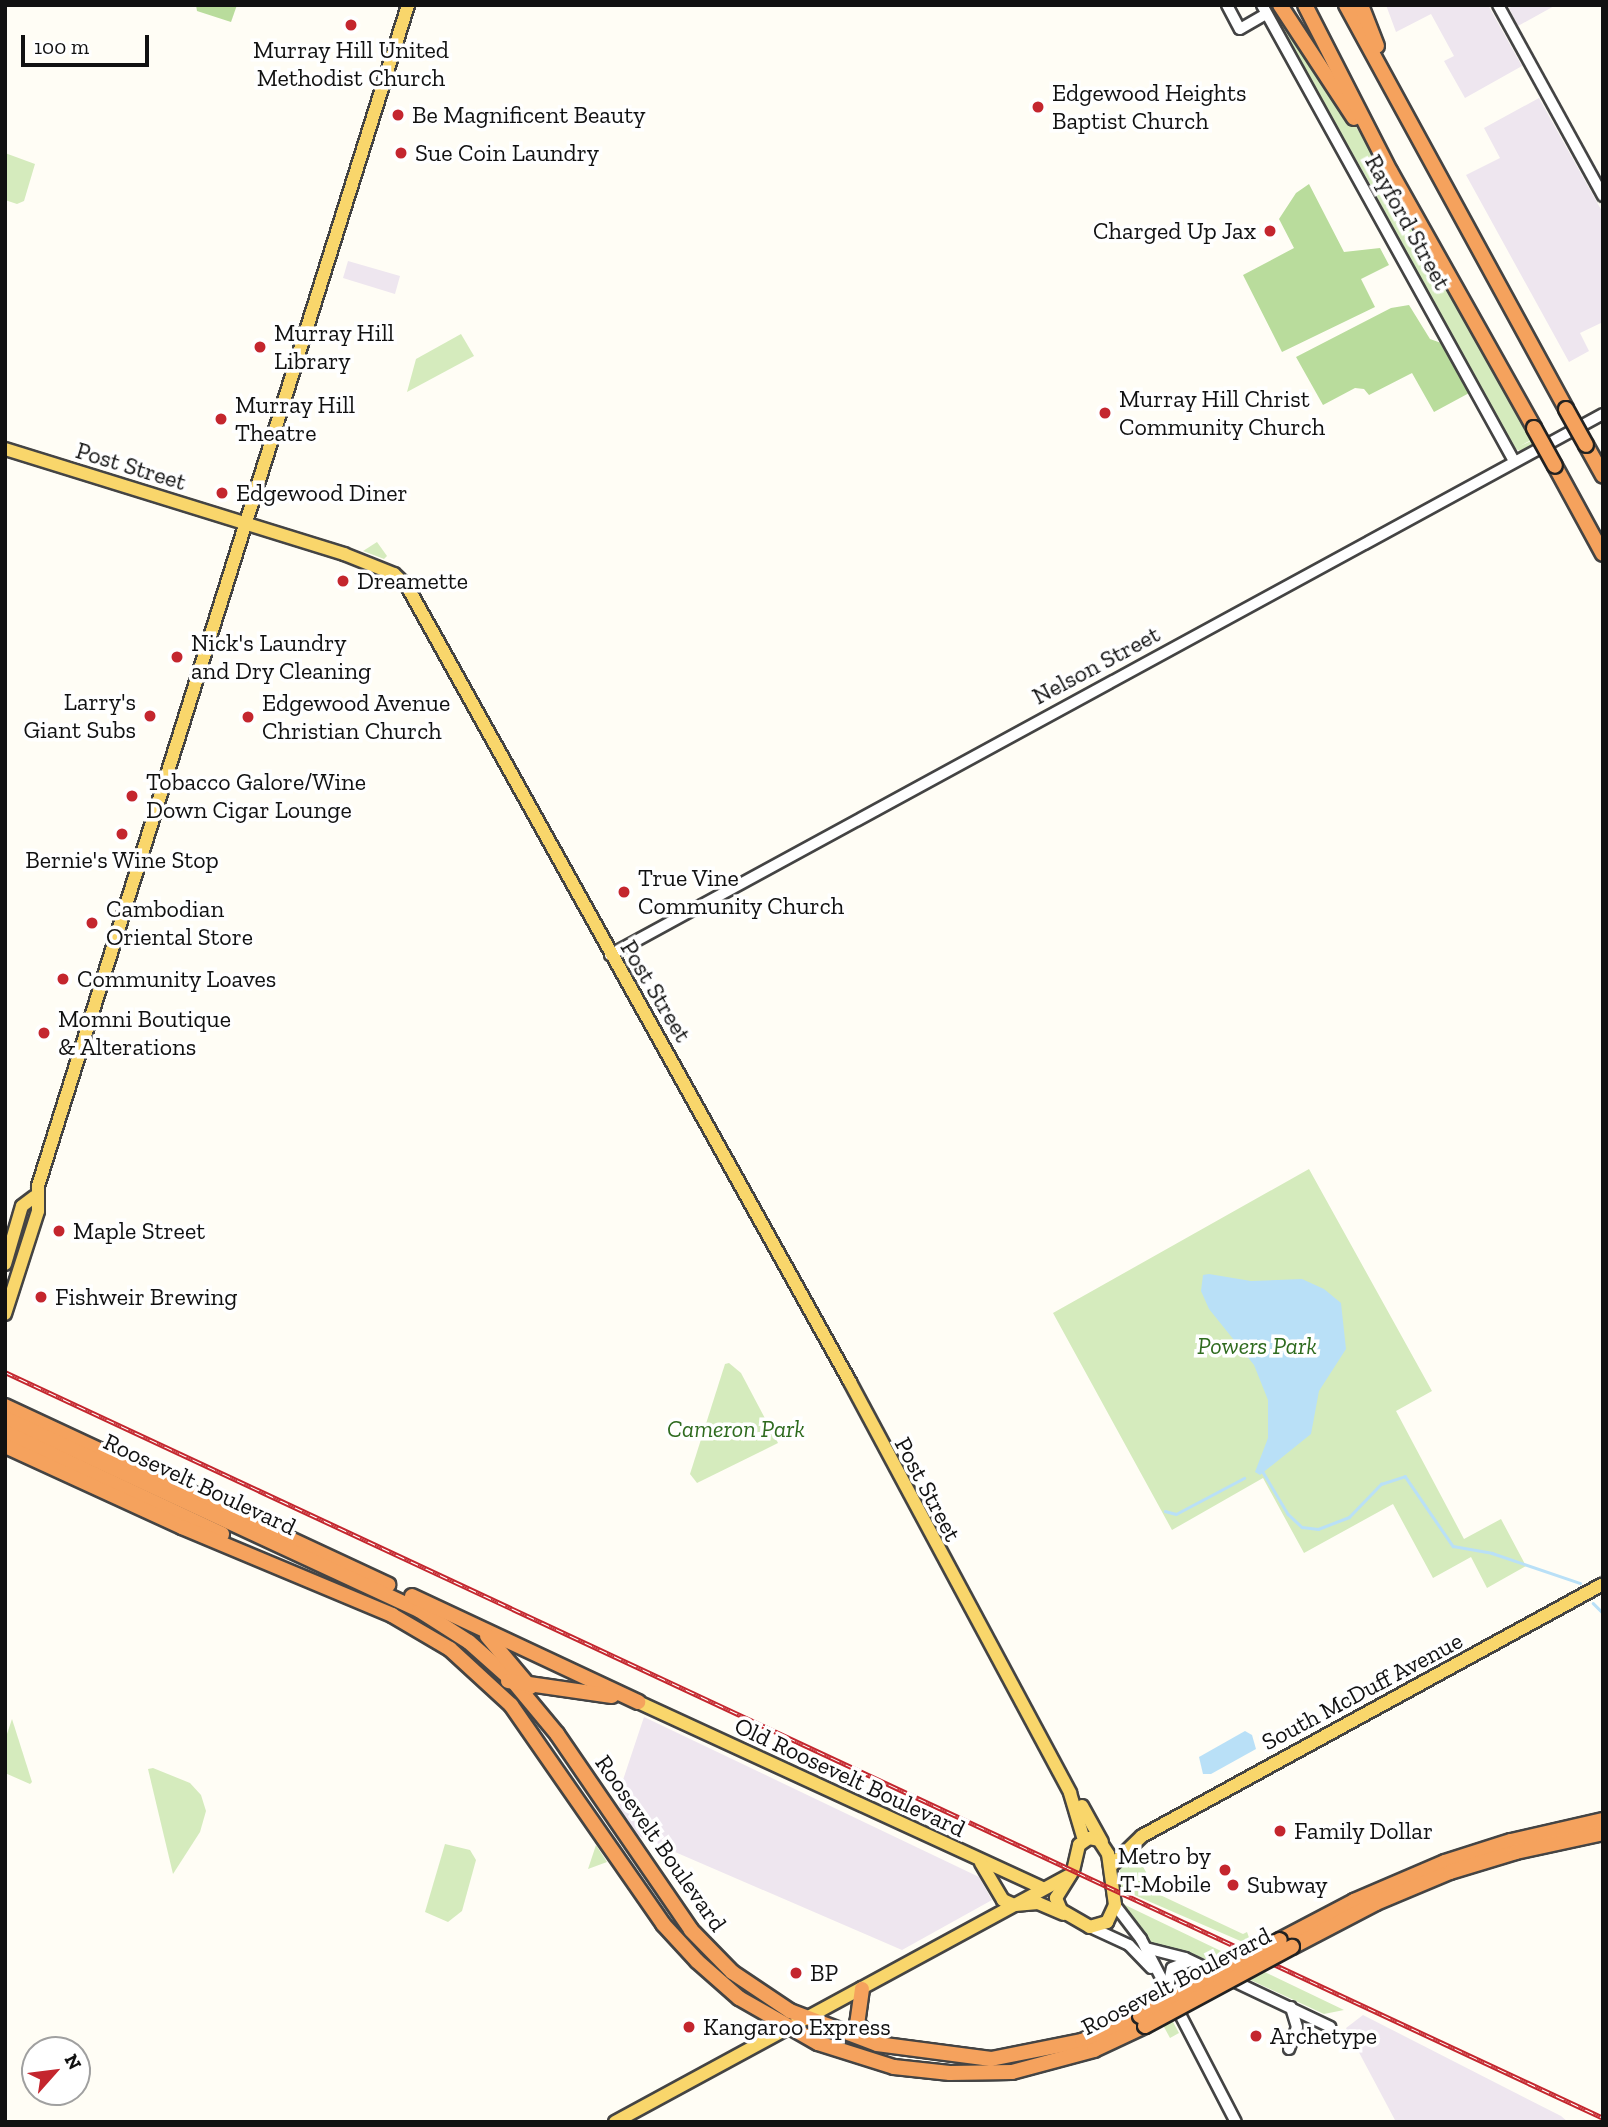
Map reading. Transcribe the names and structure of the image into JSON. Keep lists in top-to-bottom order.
{
  "streets": {
    "highway": ["Roosevelt Boulevard"],
    "main road": ["Post Street", "South McDuff Avenue", "Old Roosevelt Boulevard"],
    "street": ["Rayford Street", "Nelson Street"]
  },
  "crossings": [
    ["Rayford Street", "Nelson Street"],
    ["Post Street", "Nelson Street"],
    ["Post Street", "South McDuff Avenue"]
  ],
  "parks": ["Powers Park", "Cameron Park"],
  "places": [
    "Murray Hill United Methodist Church",
    "Edgewood Heights Baptist Church",
    "Be Magnificent Beauty",
    "Sue Coin Laundry",
    "Charged Up Jax",
    "Murray Hill Library",
    "Murray Hill Christ Community Church",
    "Murray Hill Theatre",
    "Edgewood Diner",
    "Dreamette",
    "Nick's Laundry and Dry Cleaning",
    "Larry's Giant Subs",
    "Edgewood Avenue Christian Church",
    "Tobacco Galore/Wine Down Cigar Lounge",
    "Bernie's Wine Stop",
    "True Vine Community Church",
    "Cambodian Oriental Store",
    "Community Loaves",
    "Momni Boutique & Alterations",
    "Maple Street",
    "Fishweir Brewing",
    "Family Dollar",
    "Metro by T-Mobile",
    "Subway",
    "BP",
    "Kangaroo Express",
    "Archetype"
  ],
  "scale_bar": "100 m",
  "north": "top right"
}
